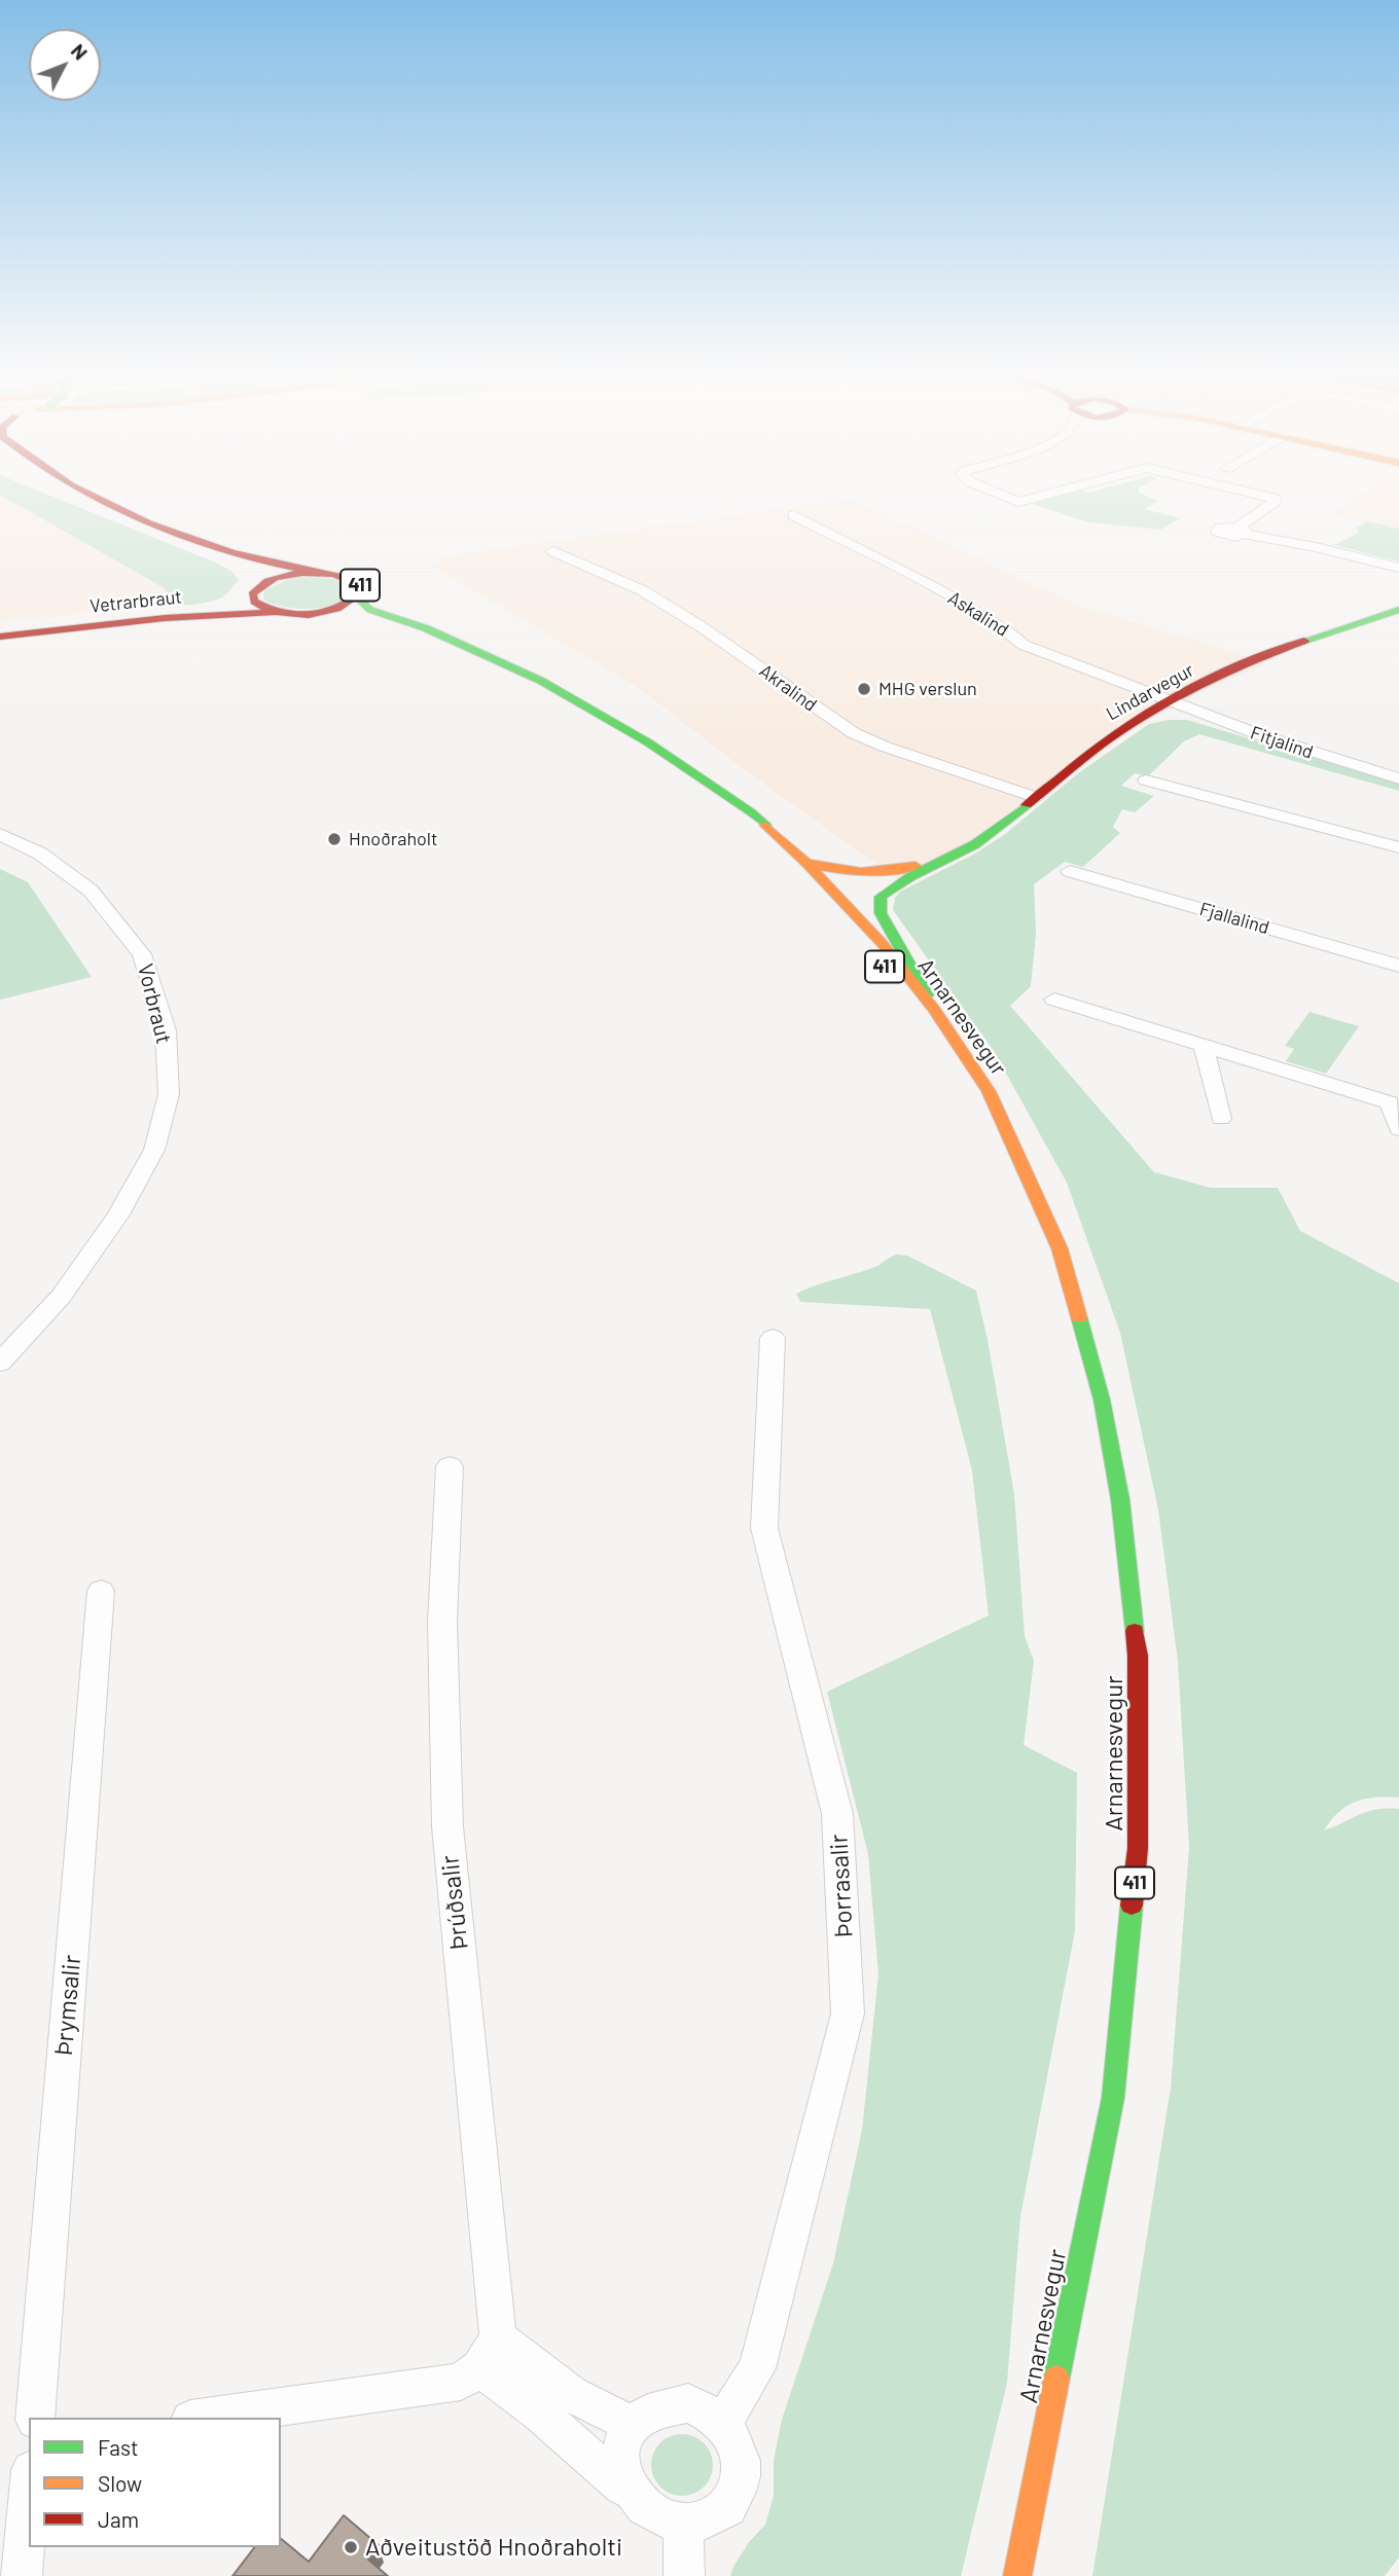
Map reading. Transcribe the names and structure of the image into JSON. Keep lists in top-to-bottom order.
{
  "streets": {
    "main road": [
      "411",
      "Vetrarbraut",
      "Lindarvegur",
      "Arnarnesvegur"
    ],
    "street": [
      "Askalind",
      "Akralind",
      "Fitjalind",
      "Fjallalind",
      "Vorbraut",
      "Þorrasalir",
      "Þrúðsalir",
      "Þrymsalir"
    ]
  },
  "crossings": [
    ["411", "Vetrarbraut"],
    ["411", "Arnarnesvegur"],
    ["Askalind", "Lindarvegur"],
    ["Askalind", "Fitjalind"],
    ["Akralind", "Lindarvegur"],
    ["Lindarvegur", "Fitjalind"],
    ["Lindarvegur", "Arnarnesvegur"]
  ],
  "places": ["MHG verslun", "Hnoðraholt", "Aðveitustöð Hnoðraholti"],
  "legend": ["Fast", "Slow", "Jam"],
  "north": "top right"
}
